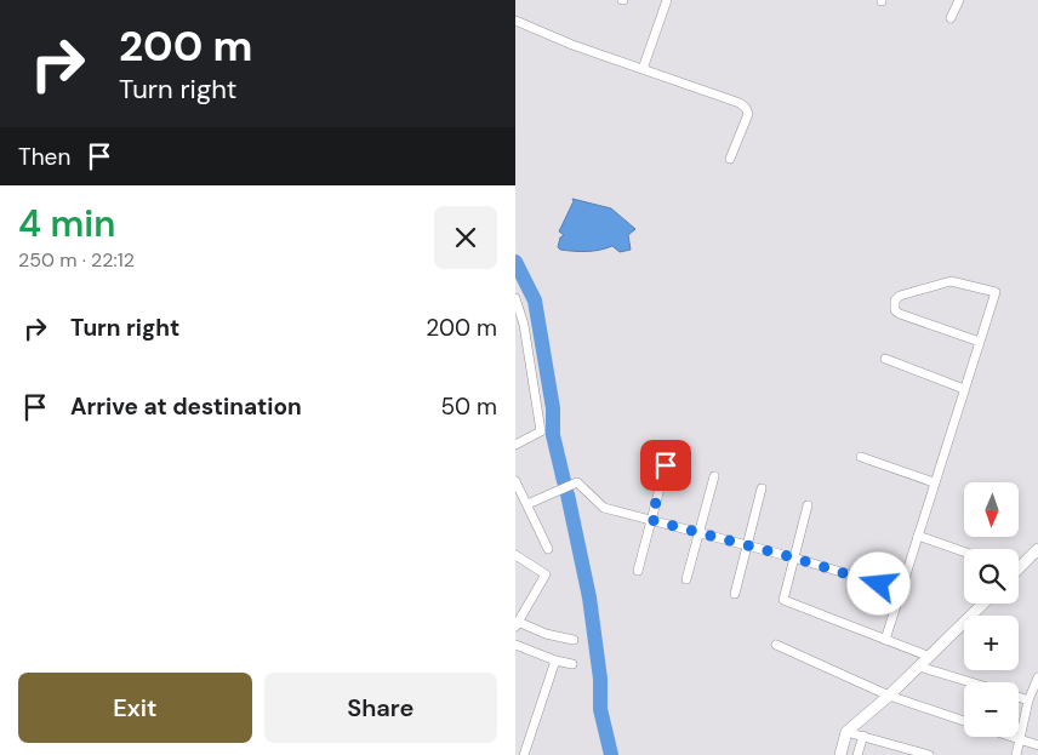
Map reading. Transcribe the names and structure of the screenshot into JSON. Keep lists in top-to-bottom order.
{
  "north": "bottom",
  "page": {
    "turn": ["200 m", "Turn right"],
    "then": "Then",
    "heading": ["4 min", "250 m · 22:12"],
    "list": [
      {
        "name": "Turn right",
        "value": "200 m"
      },
      {
        "name": "Arrive at destination",
        "value": "50 m"
      }
    ],
    "map_buttons": ["+", "−"],
    "buttons": ["Exit", "Share"]
  }
}
